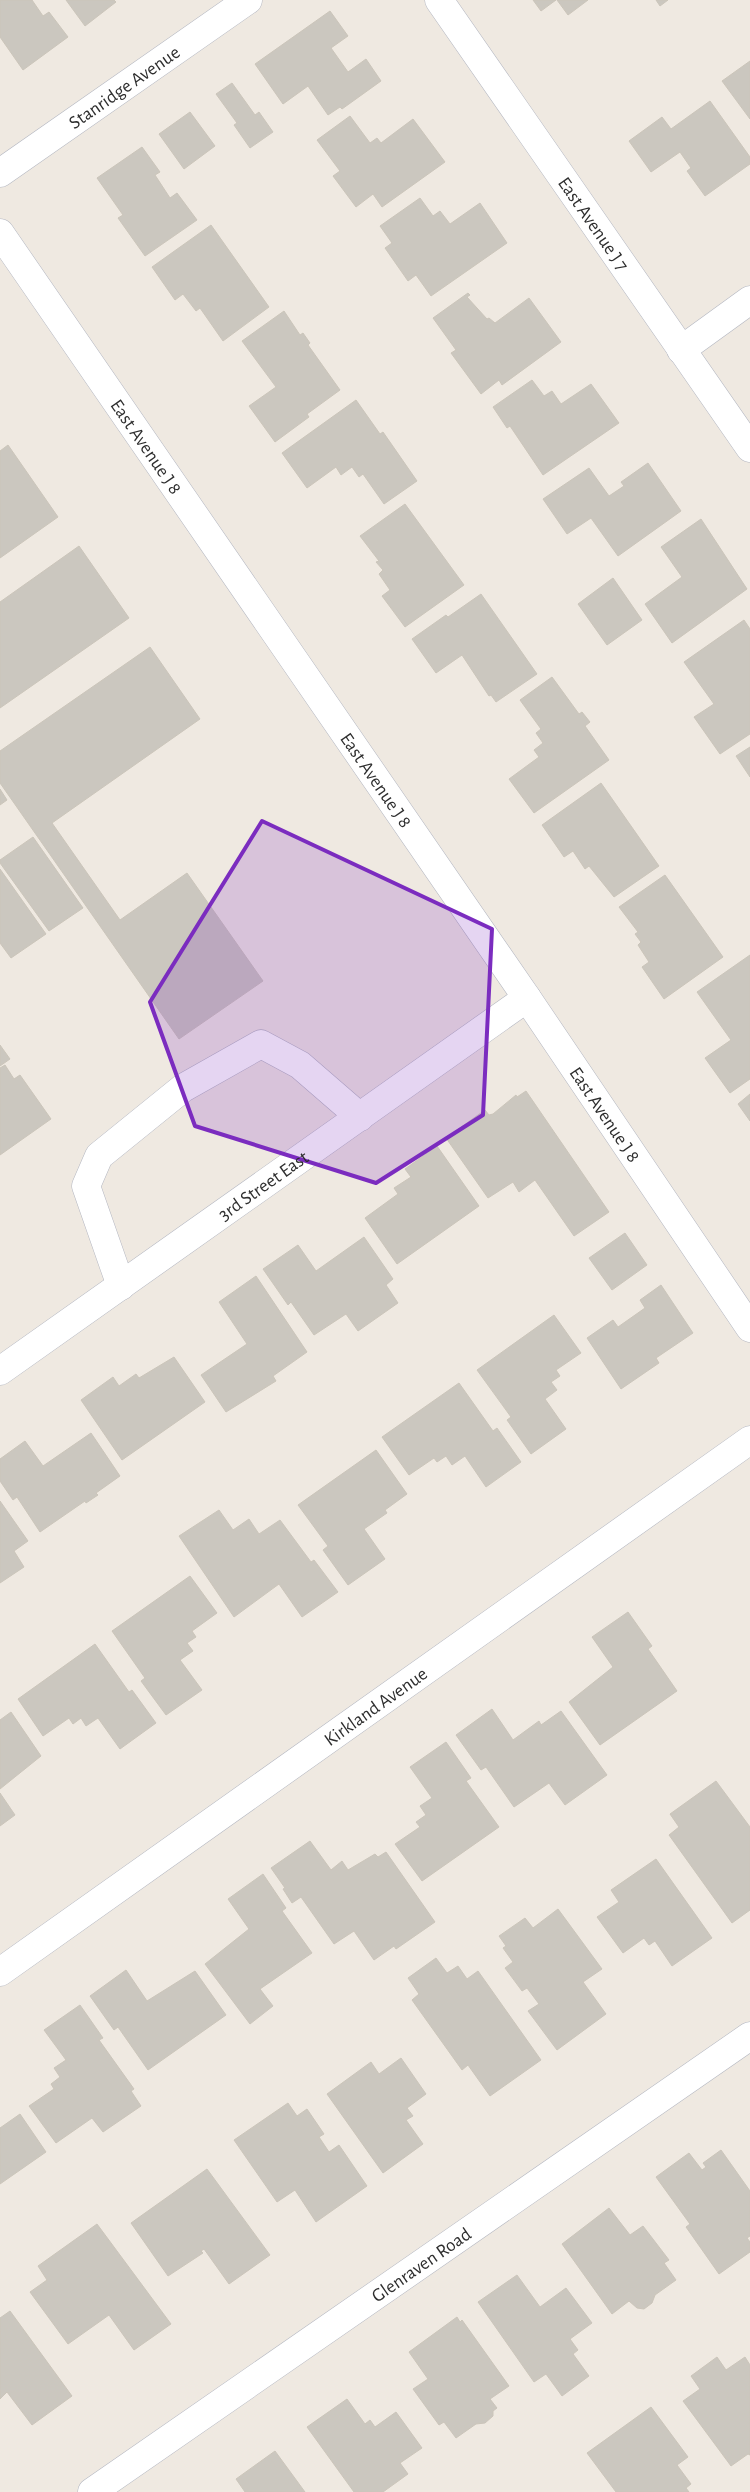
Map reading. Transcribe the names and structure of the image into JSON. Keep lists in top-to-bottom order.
{
  "streets": {
    "street": [
      "Stanridge Avenue",
      "East Avenue J 7",
      "East Avenue J 8",
      "3rd Street East",
      "Kirkland Avenue",
      "Glenraven Road"
    ]
  },
  "crossings": [
    ["East Avenue J 8", "3rd Street East"]
  ]
}
